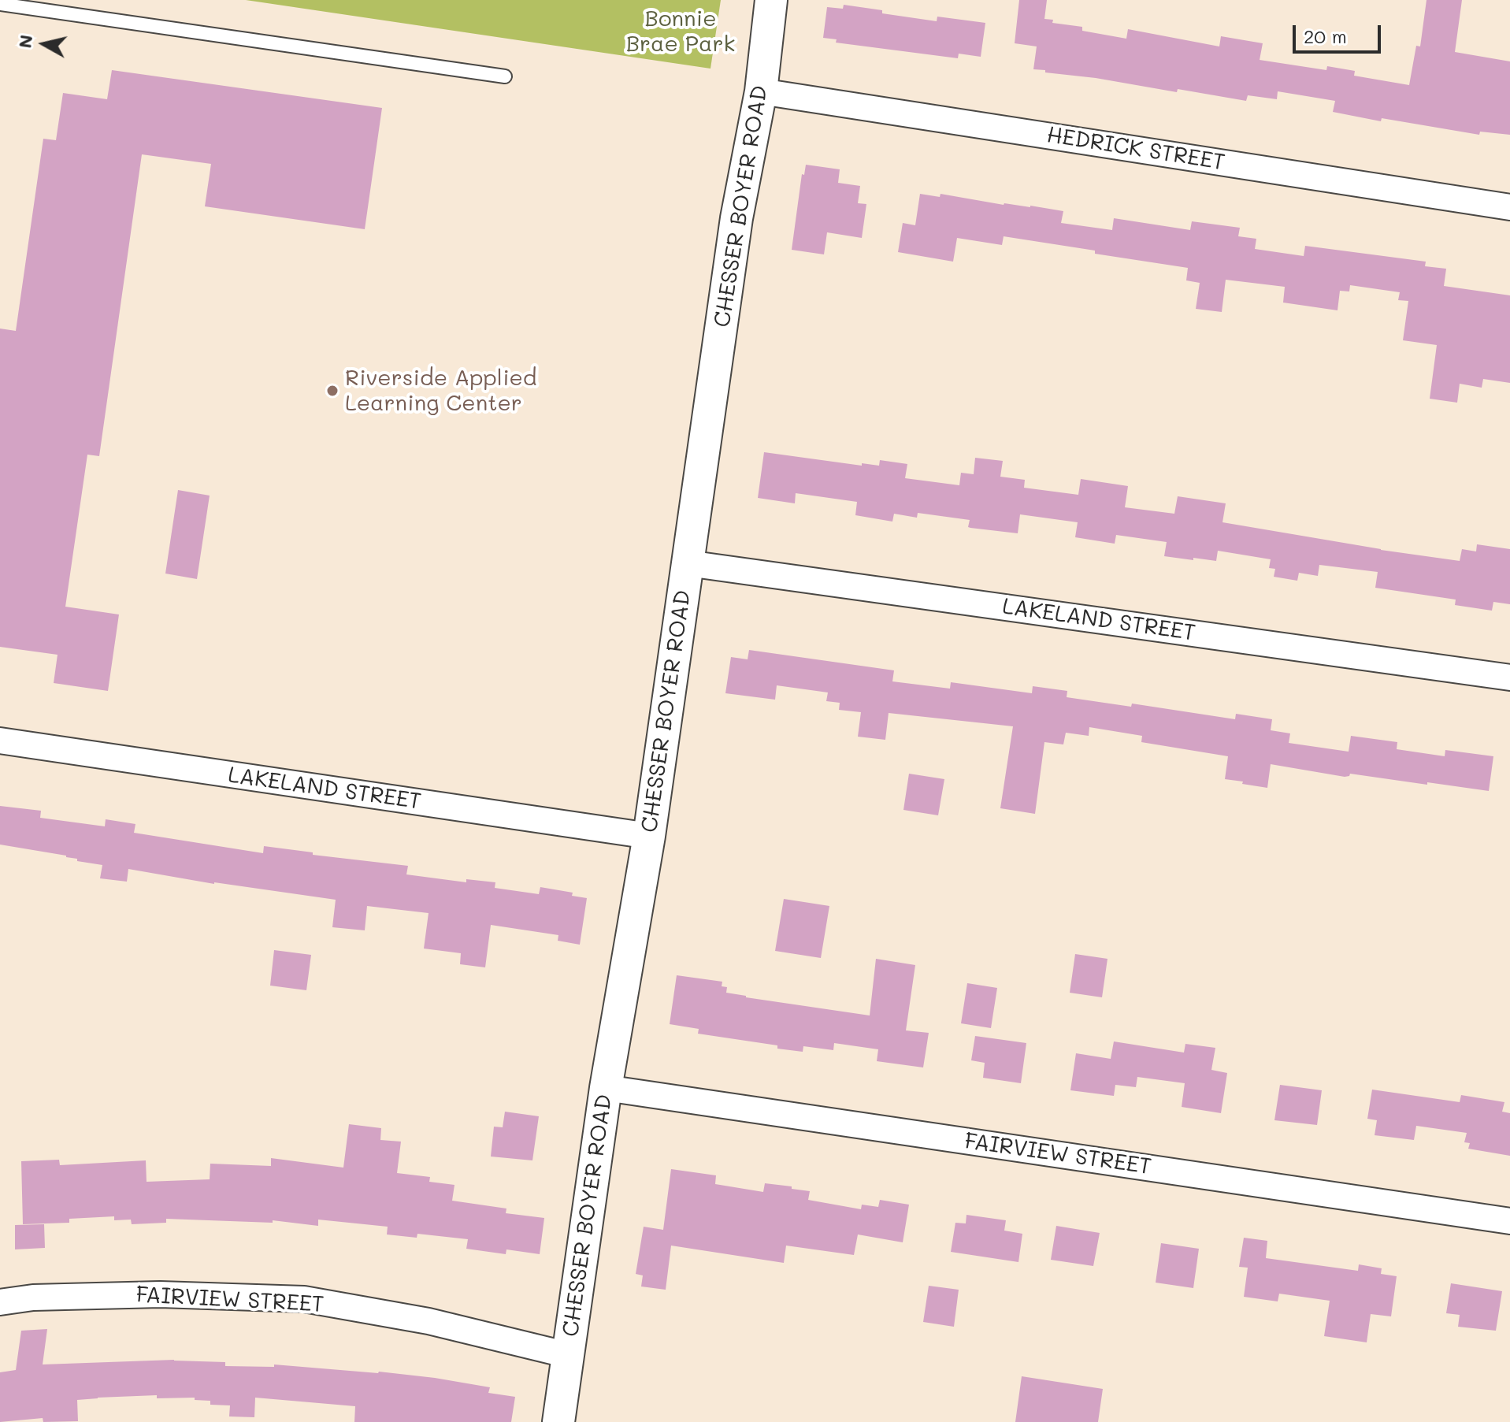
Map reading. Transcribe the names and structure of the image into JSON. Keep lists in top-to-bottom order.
{
  "streets": {
    "street": [
      "HEDRICK STREET",
      "CHESSER BOYER ROAD",
      "LAKELAND STREET",
      "FAIRVIEW STREET"
    ]
  },
  "crossings": [
    ["HEDRICK STREET", "CHESSER BOYER ROAD"],
    ["CHESSER BOYER ROAD", "LAKELAND STREET"],
    ["CHESSER BOYER ROAD", "FAIRVIEW STREET"]
  ],
  "parks": ["Bonnie Brae Park"],
  "places": ["Riverside Applied Learning Center"],
  "scale_bar": "20 m",
  "north": "left"
}
